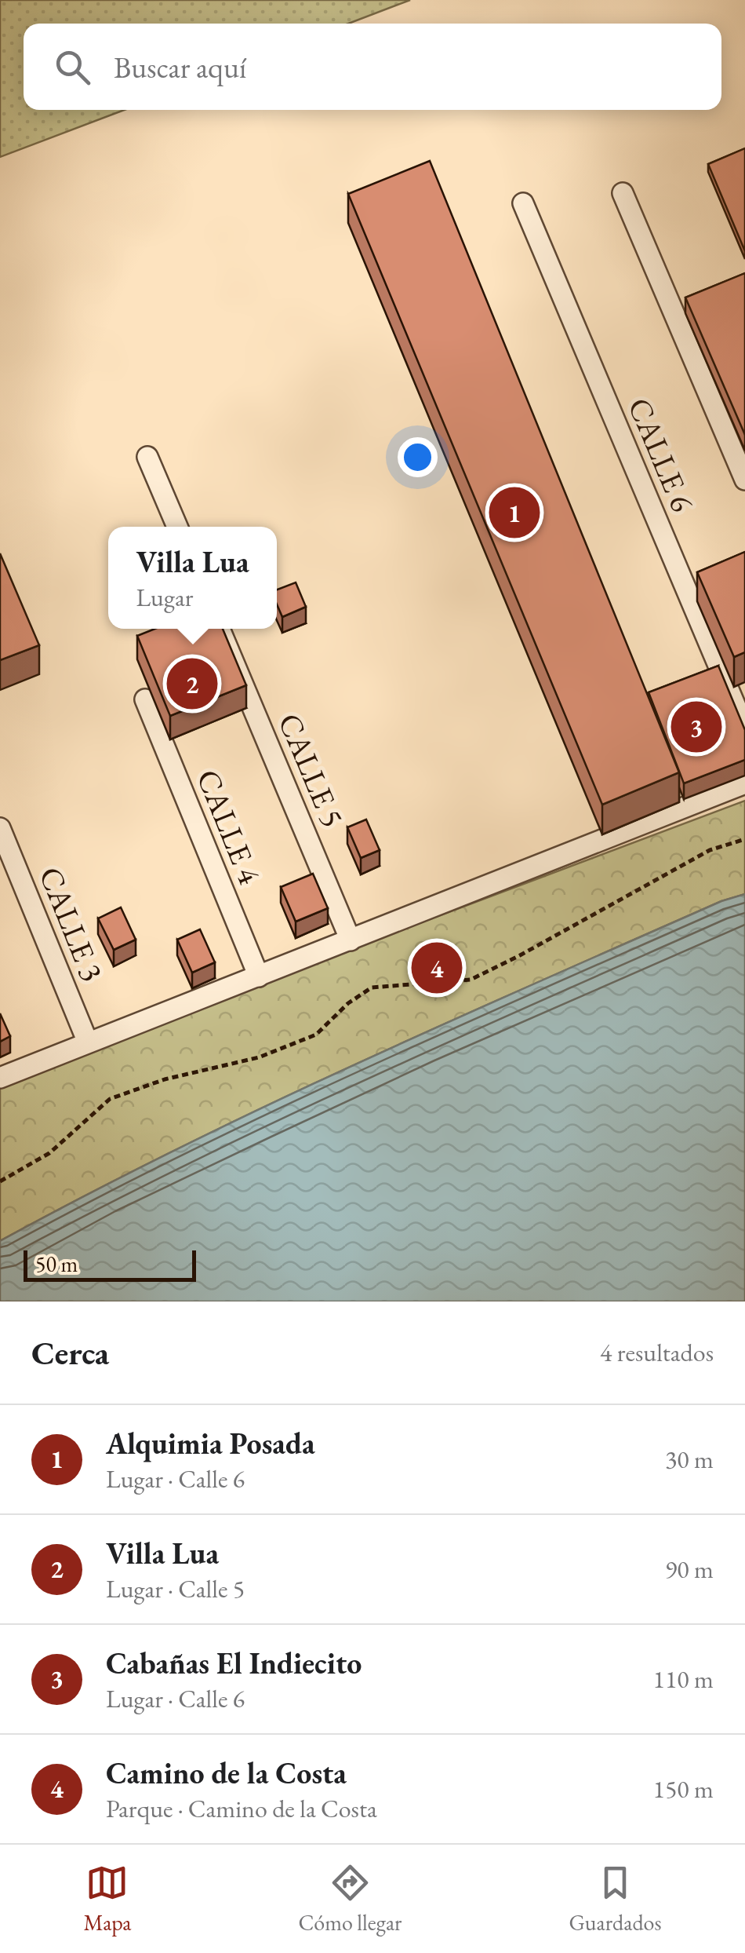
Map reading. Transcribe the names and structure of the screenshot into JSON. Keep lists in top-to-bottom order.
{
  "streets": {
    "street": [
      "CALLE 6",
      "CALLE 5",
      "CALLE 4",
      "CALLE 3"
    ]
  },
  "scale_bar": "50 m",
  "page": {
    "search": "Buscar aquí",
    "pins": [
      "1",
      "2",
      "3",
      "4"
    ],
    "popup": ["Villa Lua", "Lugar"],
    "scale": "50 m",
    "heading": ["Cerca", "4 resultados"],
    "list": [
      {
        "mark": "1",
        "name": "Alquimia Posada",
        "note": "Lugar · Calle 6",
        "value": "30 m"
      },
      {
        "mark": "2",
        "name": "Villa Lua",
        "note": "Lugar · Calle 5",
        "value": "90 m"
      },
      {
        "mark": "3",
        "name": "Cabañas El Indiecito",
        "note": "Lugar · Calle 6",
        "value": "110 m"
      },
      {
        "mark": "4",
        "name": "Camino de la Costa",
        "note": "Parque · Camino de la Costa",
        "value": "150 m"
      }
    ],
    "nav": ["Mapa", "Cómo llegar", "Guardados"]
  }
}
